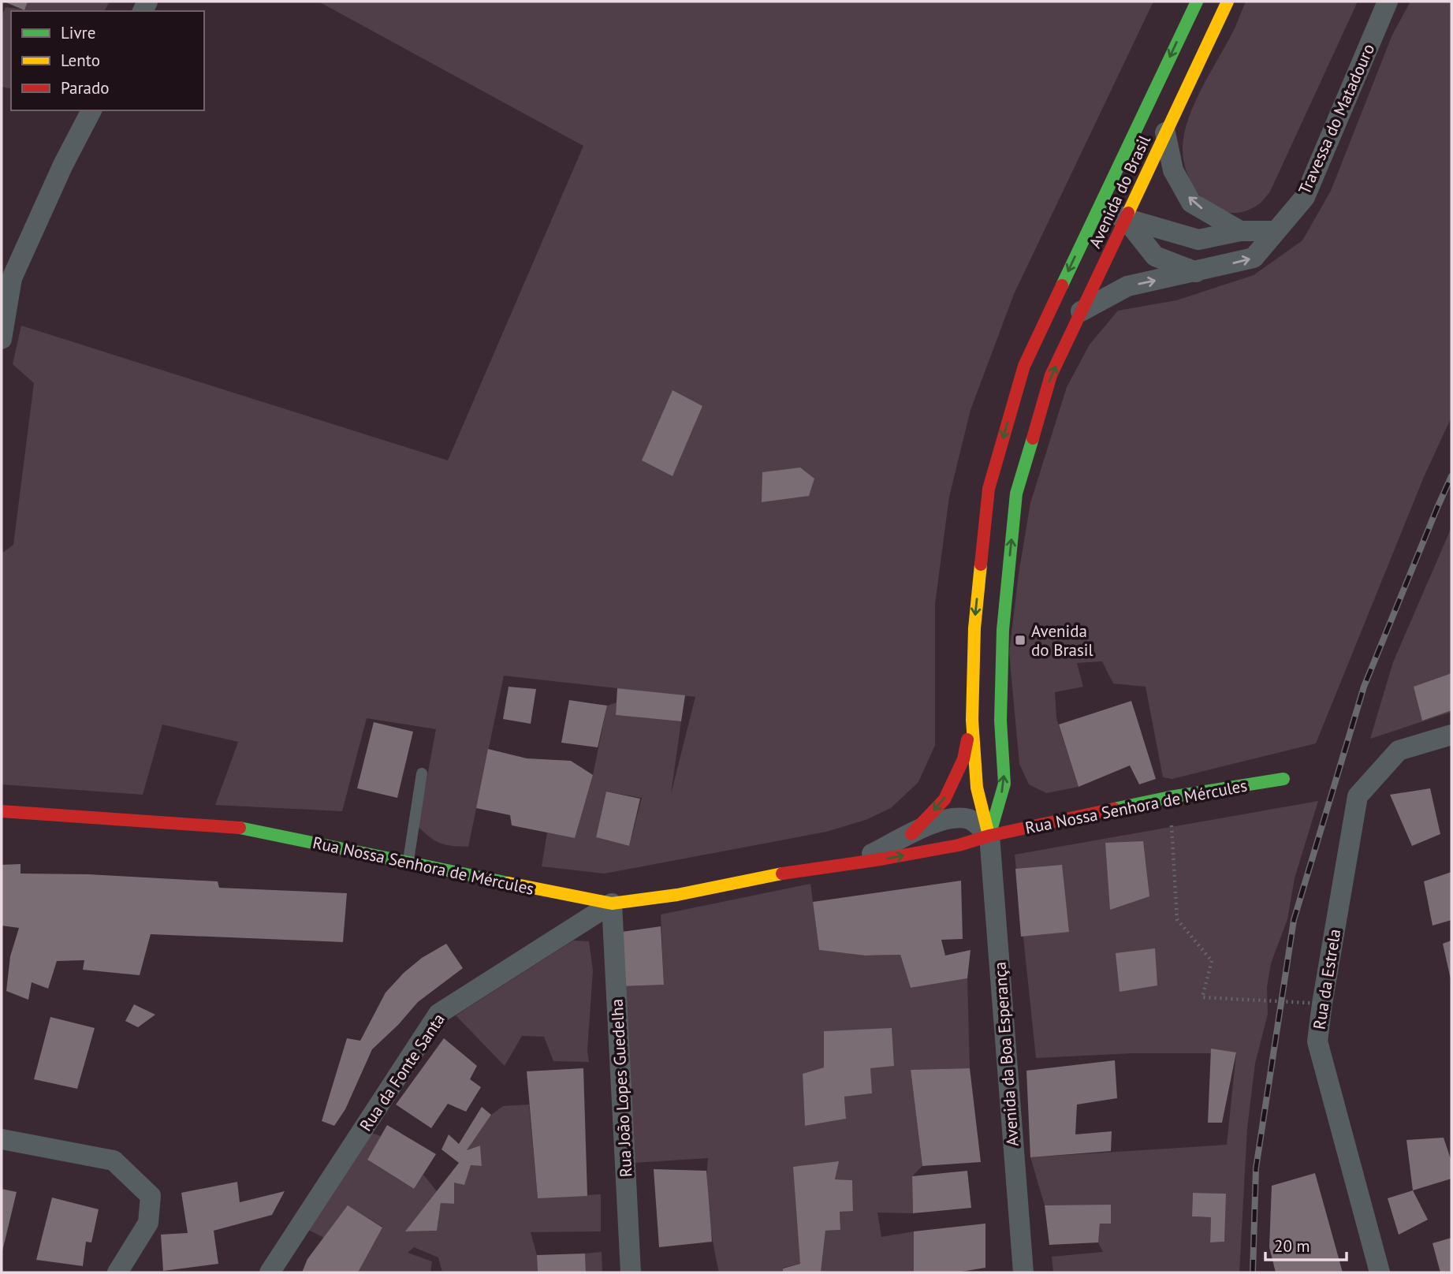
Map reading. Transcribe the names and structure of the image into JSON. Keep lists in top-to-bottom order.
{
  "streets": {
    "main road": ["Avenida do Brasil", "Rua Nossa Senhora de Mércules"],
    "street": [
      "Travessa do Matadouro",
      "Rua da Estrela",
      "Avenida da Boa Esperança",
      "Rua da Fonte Santa",
      "Rua João Lopes Guedelha"
    ]
  },
  "crossings": [
    ["Travessa do Matadouro", "Avenida do Brasil"],
    ["Avenida do Brasil", "Rua Nossa Senhora de Mércules"],
    ["Avenida do Brasil", "Avenida da Boa Esperança"],
    ["Rua Nossa Senhora de Mércules", "Avenida da Boa Esperança"],
    ["Rua Nossa Senhora de Mércules", "Rua da Fonte Santa"],
    ["Rua Nossa Senhora de Mércules", "Rua João Lopes Guedelha"],
    ["Rua da Fonte Santa", "Rua João Lopes Guedelha"]
  ],
  "one_way": ["Travessa do Matadouro"],
  "places": {
    "transit": ["Avenida do Brasil"]
  },
  "legend": ["Livre", "Lento", "Parado"],
  "scale_bar": "20 m"
}
